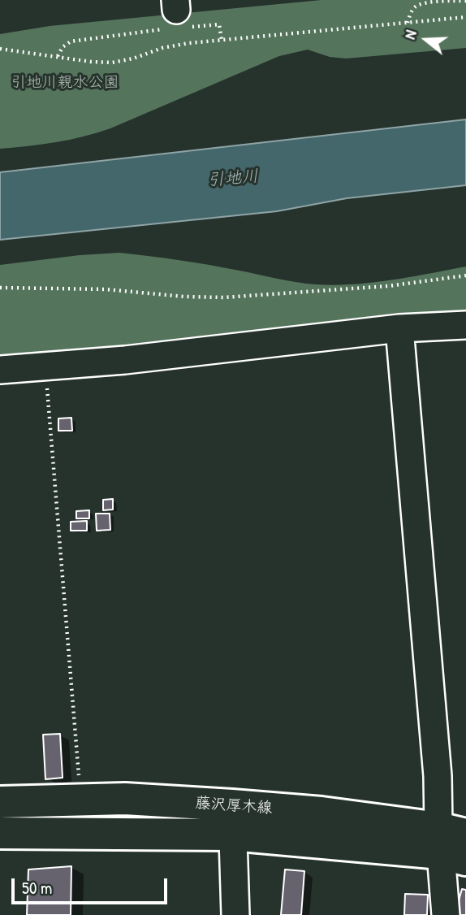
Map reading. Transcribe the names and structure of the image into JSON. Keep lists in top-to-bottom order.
{
  "streets": {
    "main road": ["藤沢厚木線"]
  },
  "water": ["引地川"],
  "parks": ["引地川親水公園"],
  "scale_bar": "50 m",
  "north": "left"
}
